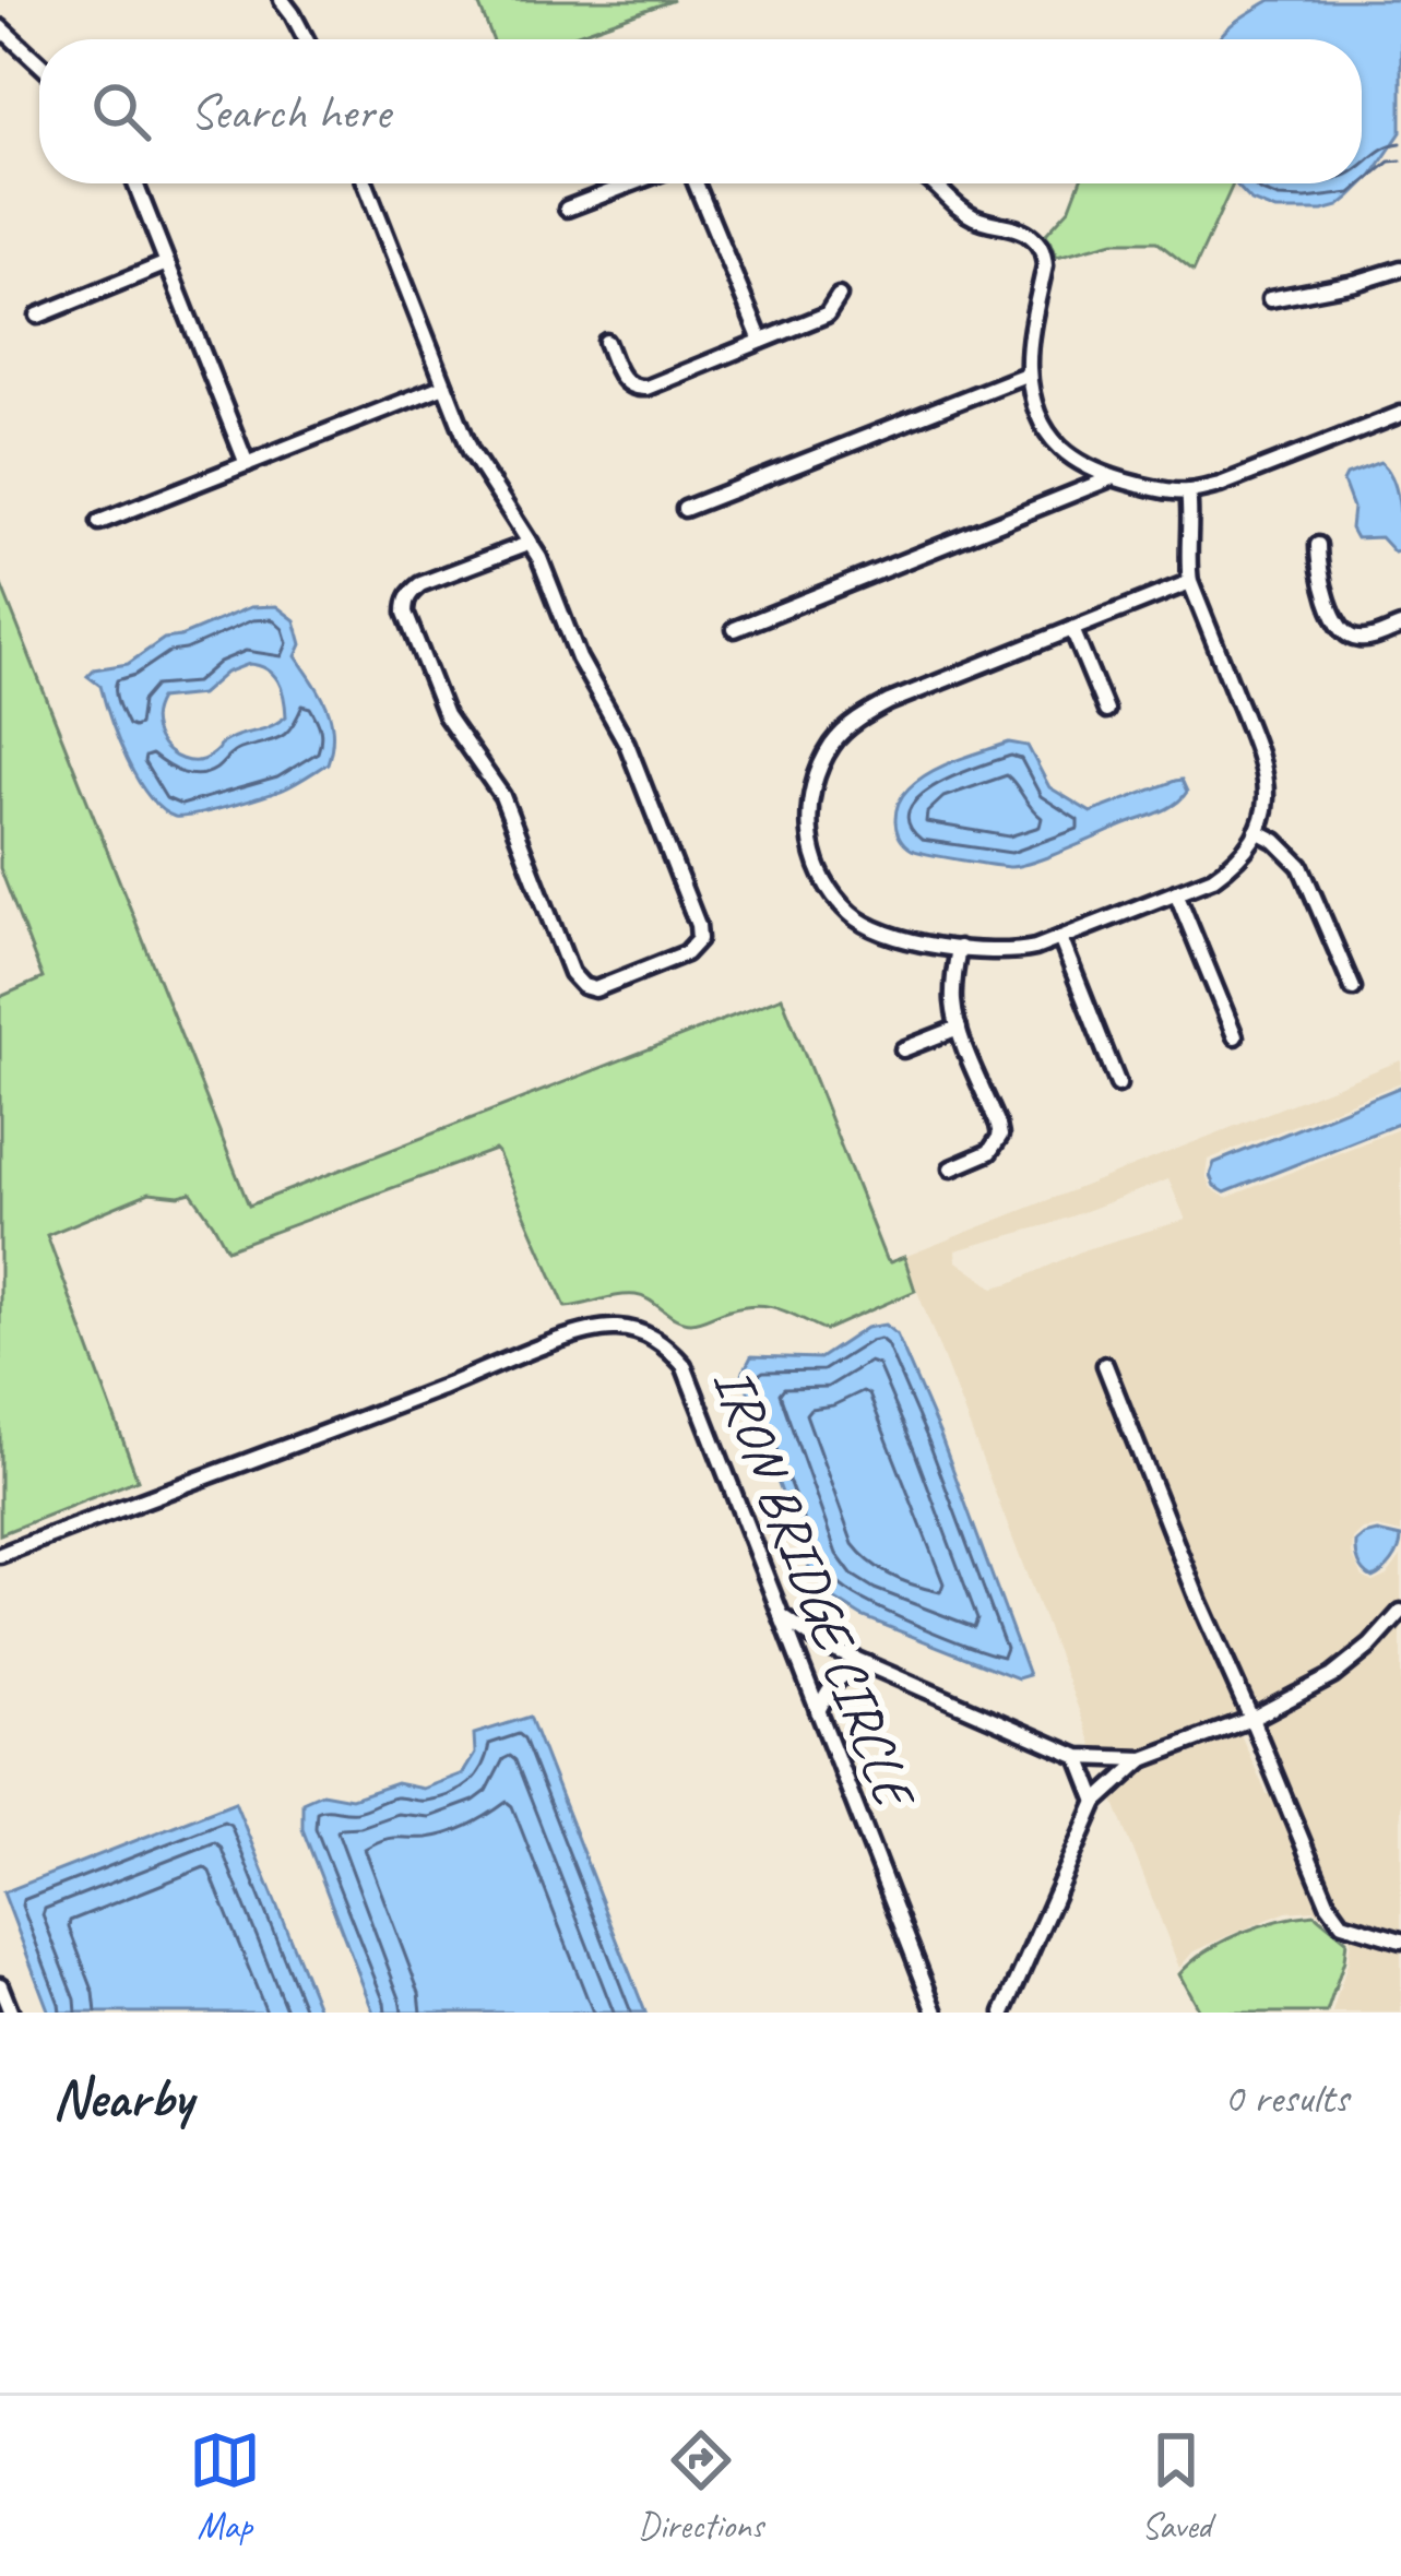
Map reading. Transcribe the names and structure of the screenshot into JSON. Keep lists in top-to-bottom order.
{
  "streets": {
    "street": ["IRON BRIDGE CIRCLE"]
  },
  "page": {
    "search": "Search here",
    "heading": ["Nearby", "0 results"],
    "nav": ["Map", "Directions", "Saved"]
  }
}
